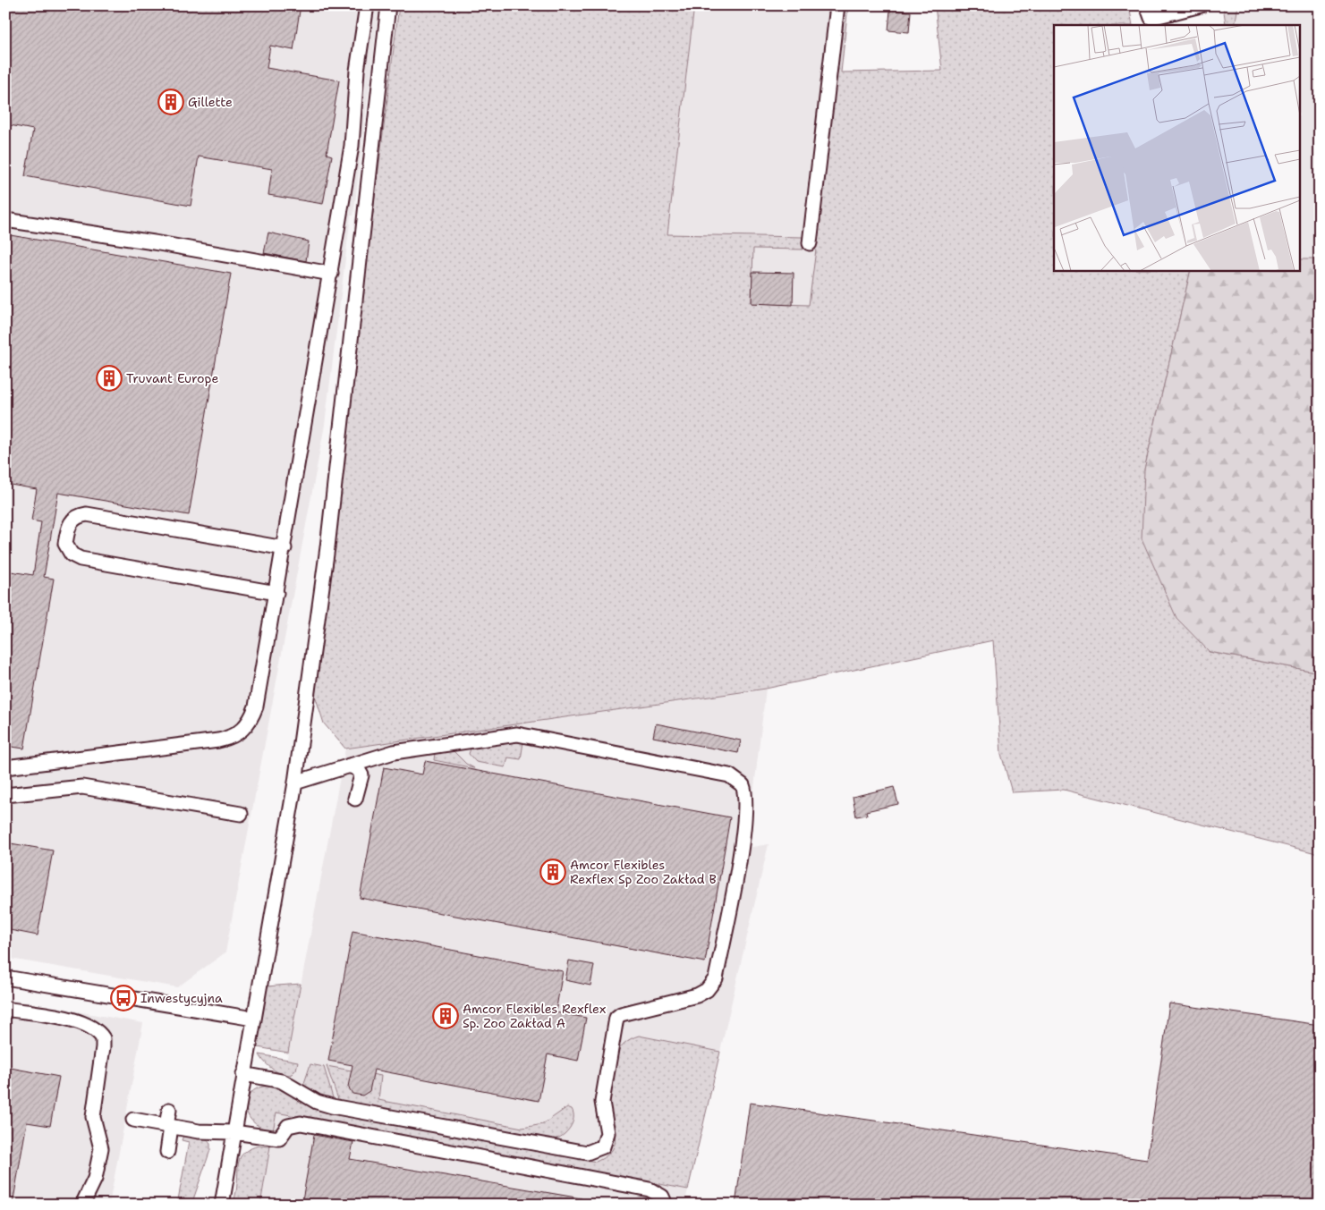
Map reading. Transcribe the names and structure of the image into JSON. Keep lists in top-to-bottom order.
{
  "places": {
    "building": [
      "Gillette",
      "Truvant Europe",
      "Amcor Flexibles Rexflex Sp Zoo Zakład B",
      "Amcor Flexibles Rexflex Sp. Zoo Zakład A"
    ],
    "bus stop": ["Inwestycyjna"]
  }
}
